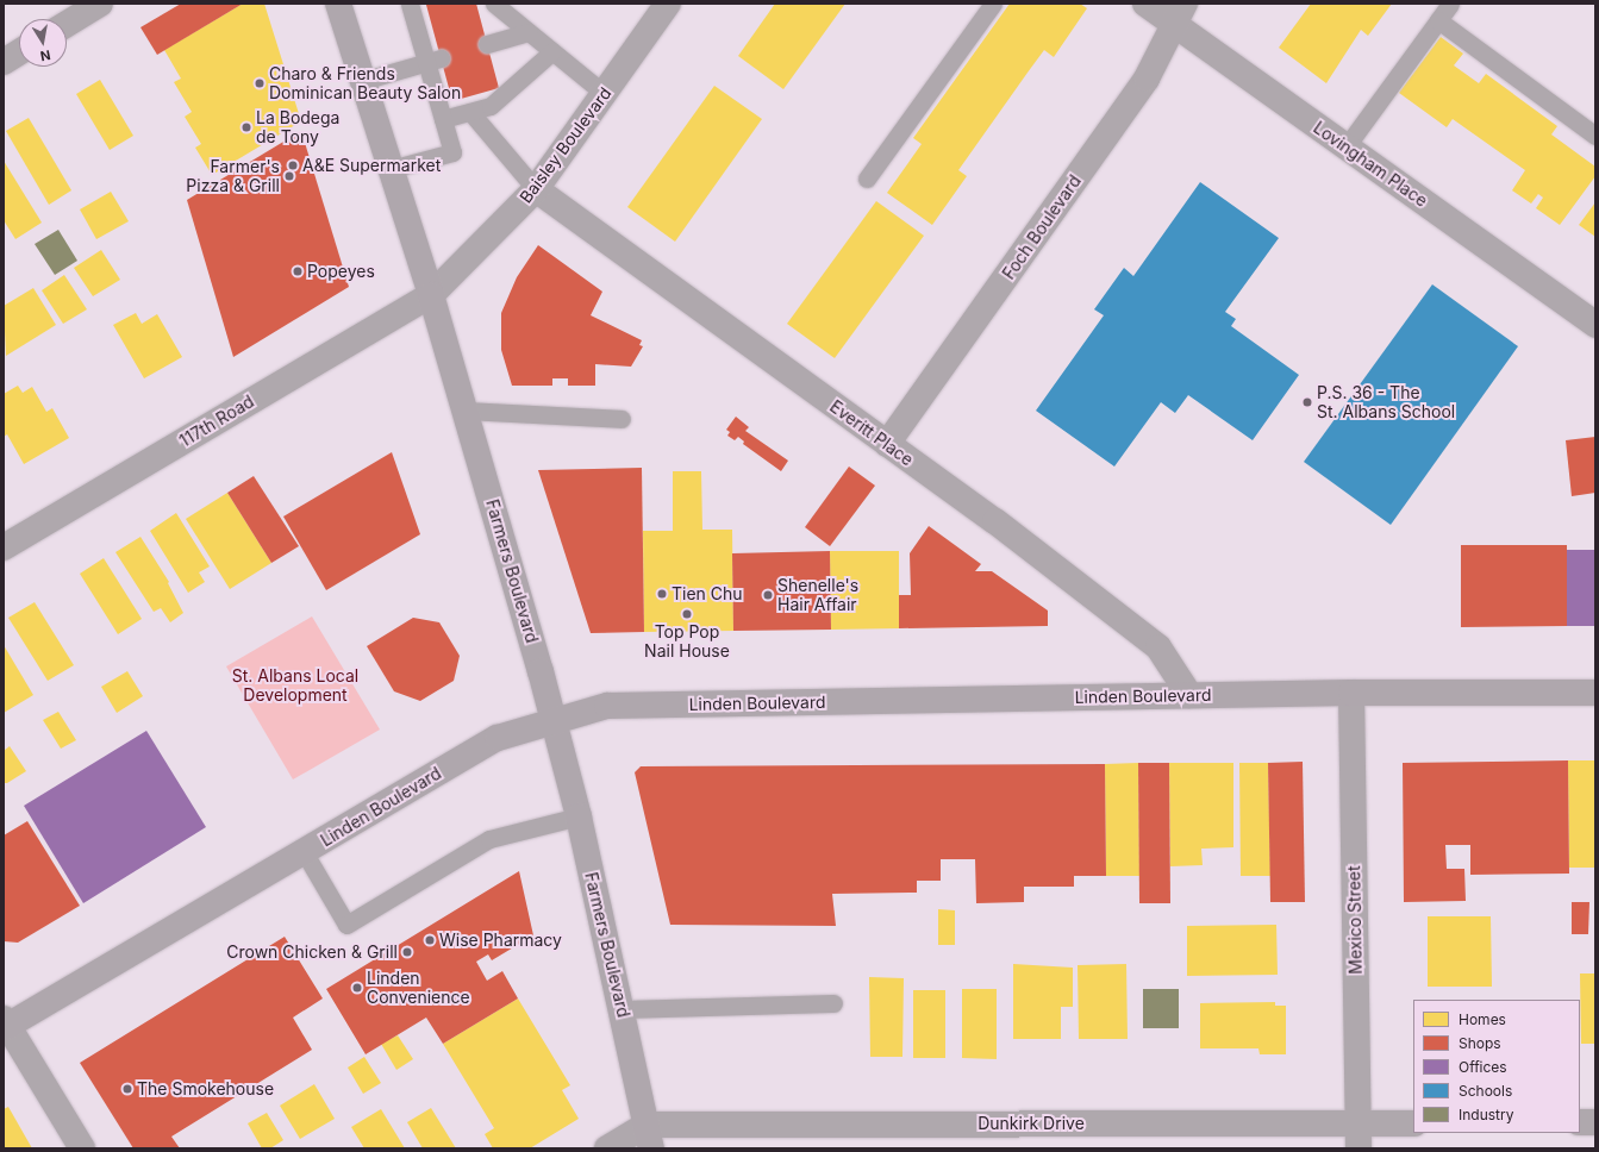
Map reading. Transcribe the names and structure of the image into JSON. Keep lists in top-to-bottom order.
{
  "streets": {
    "main road": ["Farmers Boulevard", "Linden Boulevard"],
    "street": [
      "Baisley Boulevard",
      "Lovingham Place",
      "Foch Boulevard",
      "117th Road",
      "Everitt Place",
      "Mexico Street",
      "Dunkirk Drive"
    ]
  },
  "crossings": [
    ["Baisley Boulevard", "117th Road"],
    ["Baisley Boulevard", "Everitt Place"],
    ["Baisley Boulevard", "Farmers Boulevard"],
    ["Lovingham Place", "Foch Boulevard"],
    ["Foch Boulevard", "Everitt Place"],
    ["117th Road", "Farmers Boulevard"],
    ["Everitt Place", "Linden Boulevard"],
    ["Farmers Boulevard", "Linden Boulevard"],
    ["Farmers Boulevard", "Dunkirk Drive"],
    ["Linden Boulevard", "Mexico Street"],
    ["Mexico Street", "Dunkirk Drive"]
  ],
  "parks": ["St. Albans Local Development"],
  "places": [
    "Charo & Friends Dominican Beauty Salon",
    "La Bodega de Tony",
    "A&E Supermarket",
    "Farmer's Pizza & Grill",
    "Popeyes",
    "P.S. 36 - The St. Albans School",
    "Tien Chu",
    "Shenelle's Hair Affair",
    "Top Pop Nail House",
    "Wise Pharmacy",
    "Crown Chicken & Grill",
    "Linden Convenience",
    "The Smokehouse"
  ],
  "legend": [
    "Homes",
    "Shops",
    "Offices",
    "Schools",
    "Industry"
  ],
  "north": "bottom"
}
